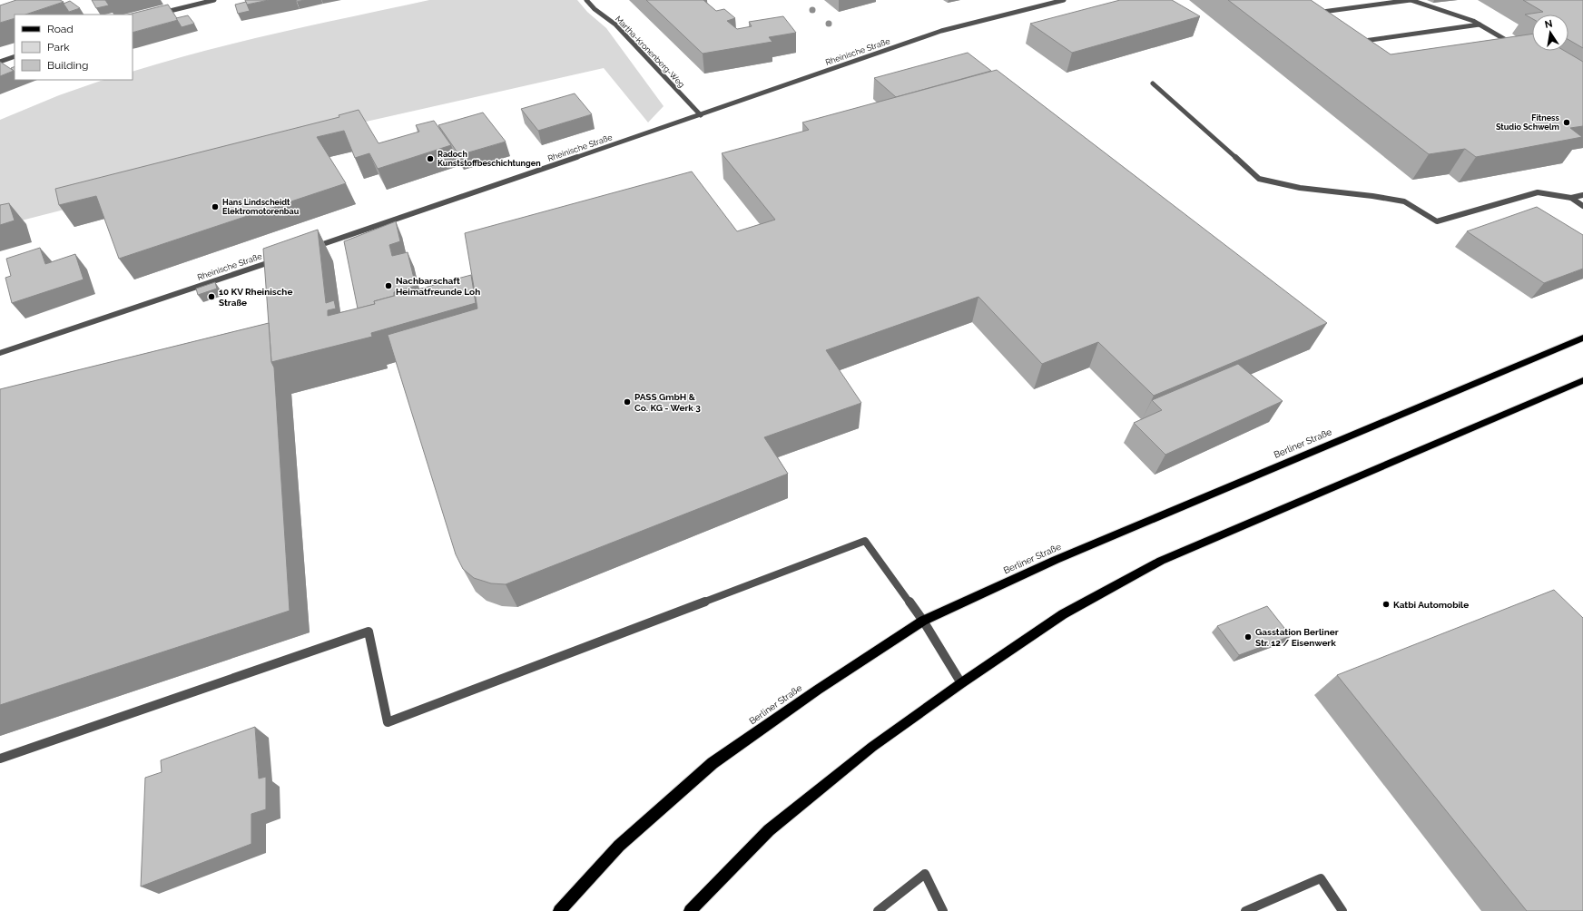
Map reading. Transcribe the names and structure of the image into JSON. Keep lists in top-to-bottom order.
{
  "streets": {
    "main road": ["Berliner Straße"],
    "street": ["Martha-Kronenberg-Weg", "Rheinische Straße"]
  },
  "crossings": [
    ["Martha-Kronenberg-Weg", "Rheinische Straße"]
  ],
  "places": [
    "Fitness Studio Schwelm",
    "Radoch Kunststoffbeschichtungen",
    "Hans Lindscheidt Elektromotorenbau",
    "Nachbarschaft Heimatfreunde Loh",
    "10 KV Rheinische Straße",
    "PASS GmbH & Co. KG - Werk 3",
    "Katbi Automobile",
    "Gasstation Berliner Str. 12 / Eisenwerk"
  ],
  "legend": ["Road", "Park", "Building"],
  "north": "top"
}
